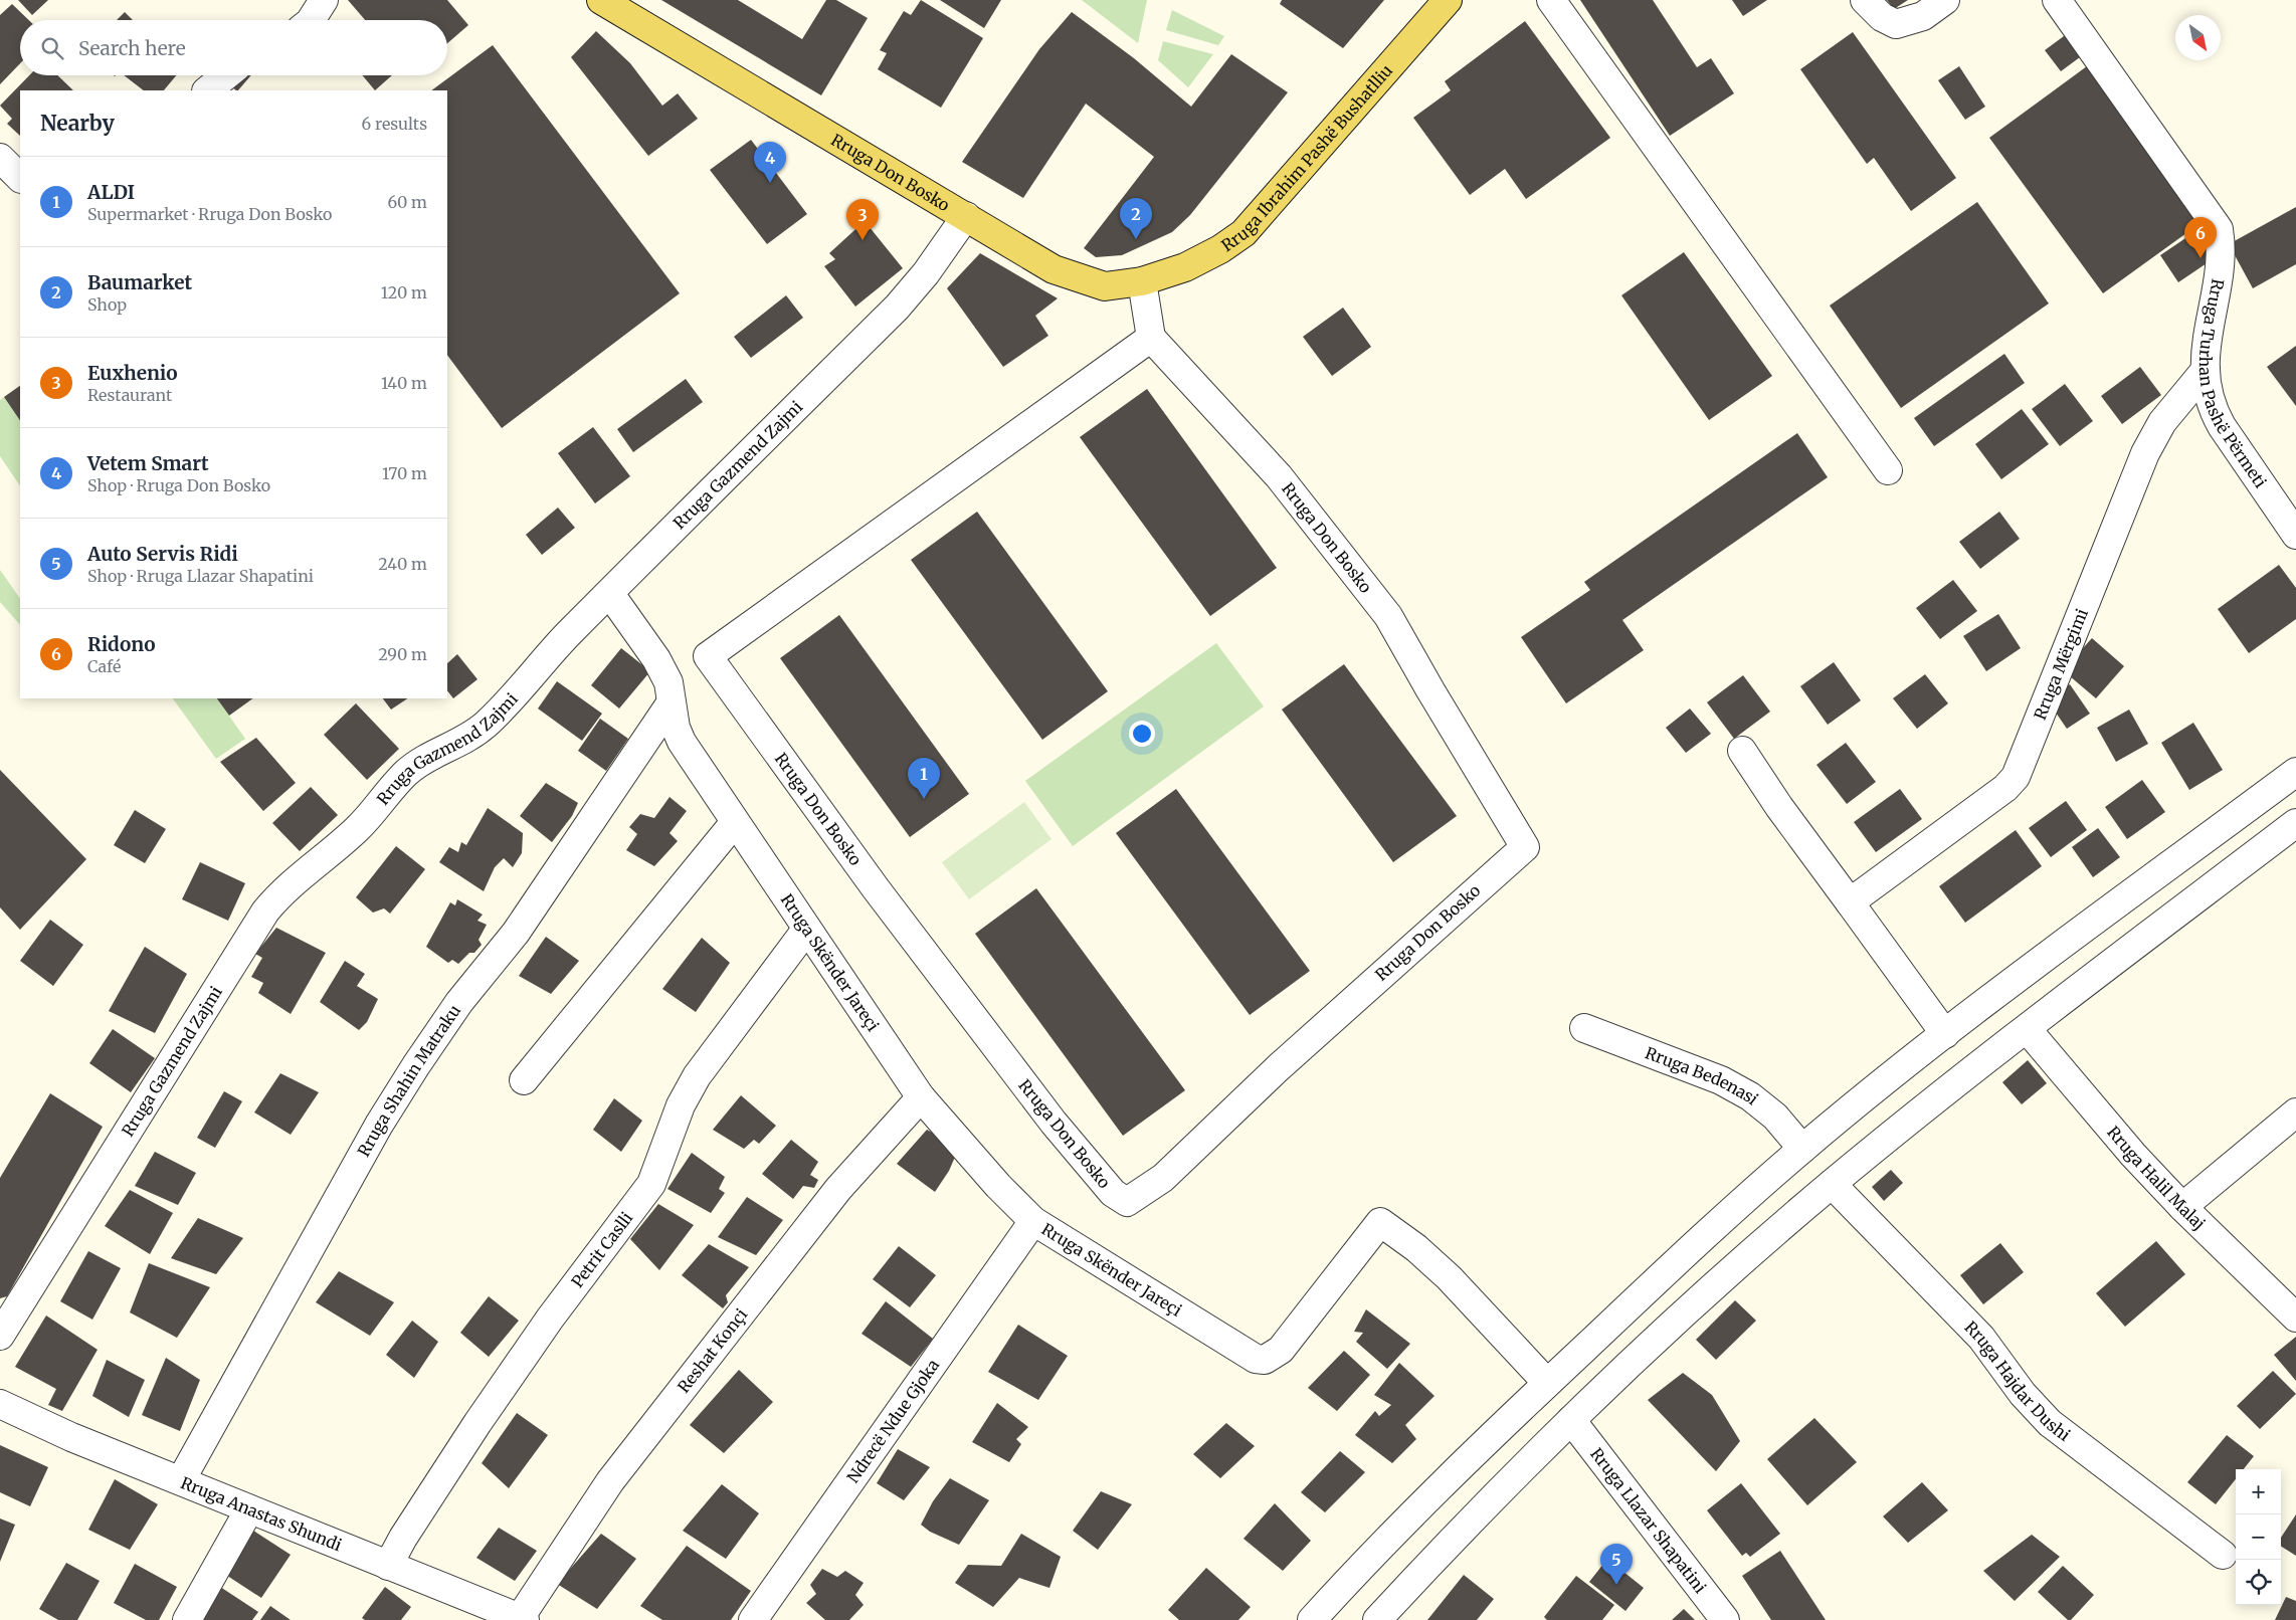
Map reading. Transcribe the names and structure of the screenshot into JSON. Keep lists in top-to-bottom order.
{
  "streets": {
    "main road": ["Rruga Ibrahim Pashë Bushatlliu", "Rruga Don Bosko"],
    "street": [
      "Rruga Turhan Pashë Përmeti",
      "Rruga Gazmend Zajmi",
      "Rruga Mërgimi",
      "Rruga Skënder Jareçi",
      "Rruga Bedenasi",
      "Rruga Shahin Matraku",
      "Rruga Halil Malaj",
      "Petrit Caslli",
      "Reshat Konçi",
      "Rruga Hajdar Dushi",
      "Ndrecë Ndue Gjoka",
      "Rruga Anastas Shundi",
      "Rruga Llazar Shapatini"
    ]
  },
  "crossings": [
    ["Rruga Ibrahim Pashë Bushatlliu", "Rruga Don Bosko"],
    ["Rruga Don Bosko", "Rruga Gazmend Zajmi"],
    ["Rruga Turhan Pashë Përmeti", "Rruga Mërgimi"],
    ["Rruga Gazmend Zajmi", "Rruga Skënder Jareçi"],
    ["Rruga Skënder Jareçi", "Rruga Shahin Matraku"],
    ["Rruga Skënder Jareçi", "Petrit Caslli"],
    ["Rruga Skënder Jareçi", "Reshat Konçi"],
    ["Rruga Skënder Jareçi", "Ndrecë Ndue Gjoka"],
    ["Rruga Shahin Matraku", "Rruga Anastas Shundi"],
    ["Petrit Caslli", "Rruga Anastas Shundi"],
    ["Reshat Konçi", "Rruga Anastas Shundi"]
  ],
  "north": "bottom right",
  "page": {
    "search": "Search here",
    "heading": ["Nearby", "6 results"],
    "pins": [
      "4",
      "2",
      "3",
      "6",
      "1",
      "5"
    ],
    "list": [
      {
        "mark": "1",
        "name": "ALDI",
        "note": "Supermarket · Rruga Don Bosko",
        "value": "60 m"
      },
      {
        "mark": "2",
        "name": "Baumarket",
        "note": "Shop",
        "value": "120 m"
      },
      {
        "mark": "3",
        "name": "Euxhenio",
        "note": "Restaurant",
        "value": "140 m"
      },
      {
        "mark": "4",
        "name": "Vetem Smart",
        "note": "Shop · Rruga Don Bosko",
        "value": "170 m"
      },
      {
        "mark": "5",
        "name": "Auto Servis Ridi",
        "note": "Shop · Rruga Llazar Shapatini",
        "value": "240 m"
      },
      {
        "mark": "6",
        "name": "Ridono",
        "note": "Café",
        "value": "290 m"
      }
    ],
    "map_buttons": ["+", "−"]
  }
}
